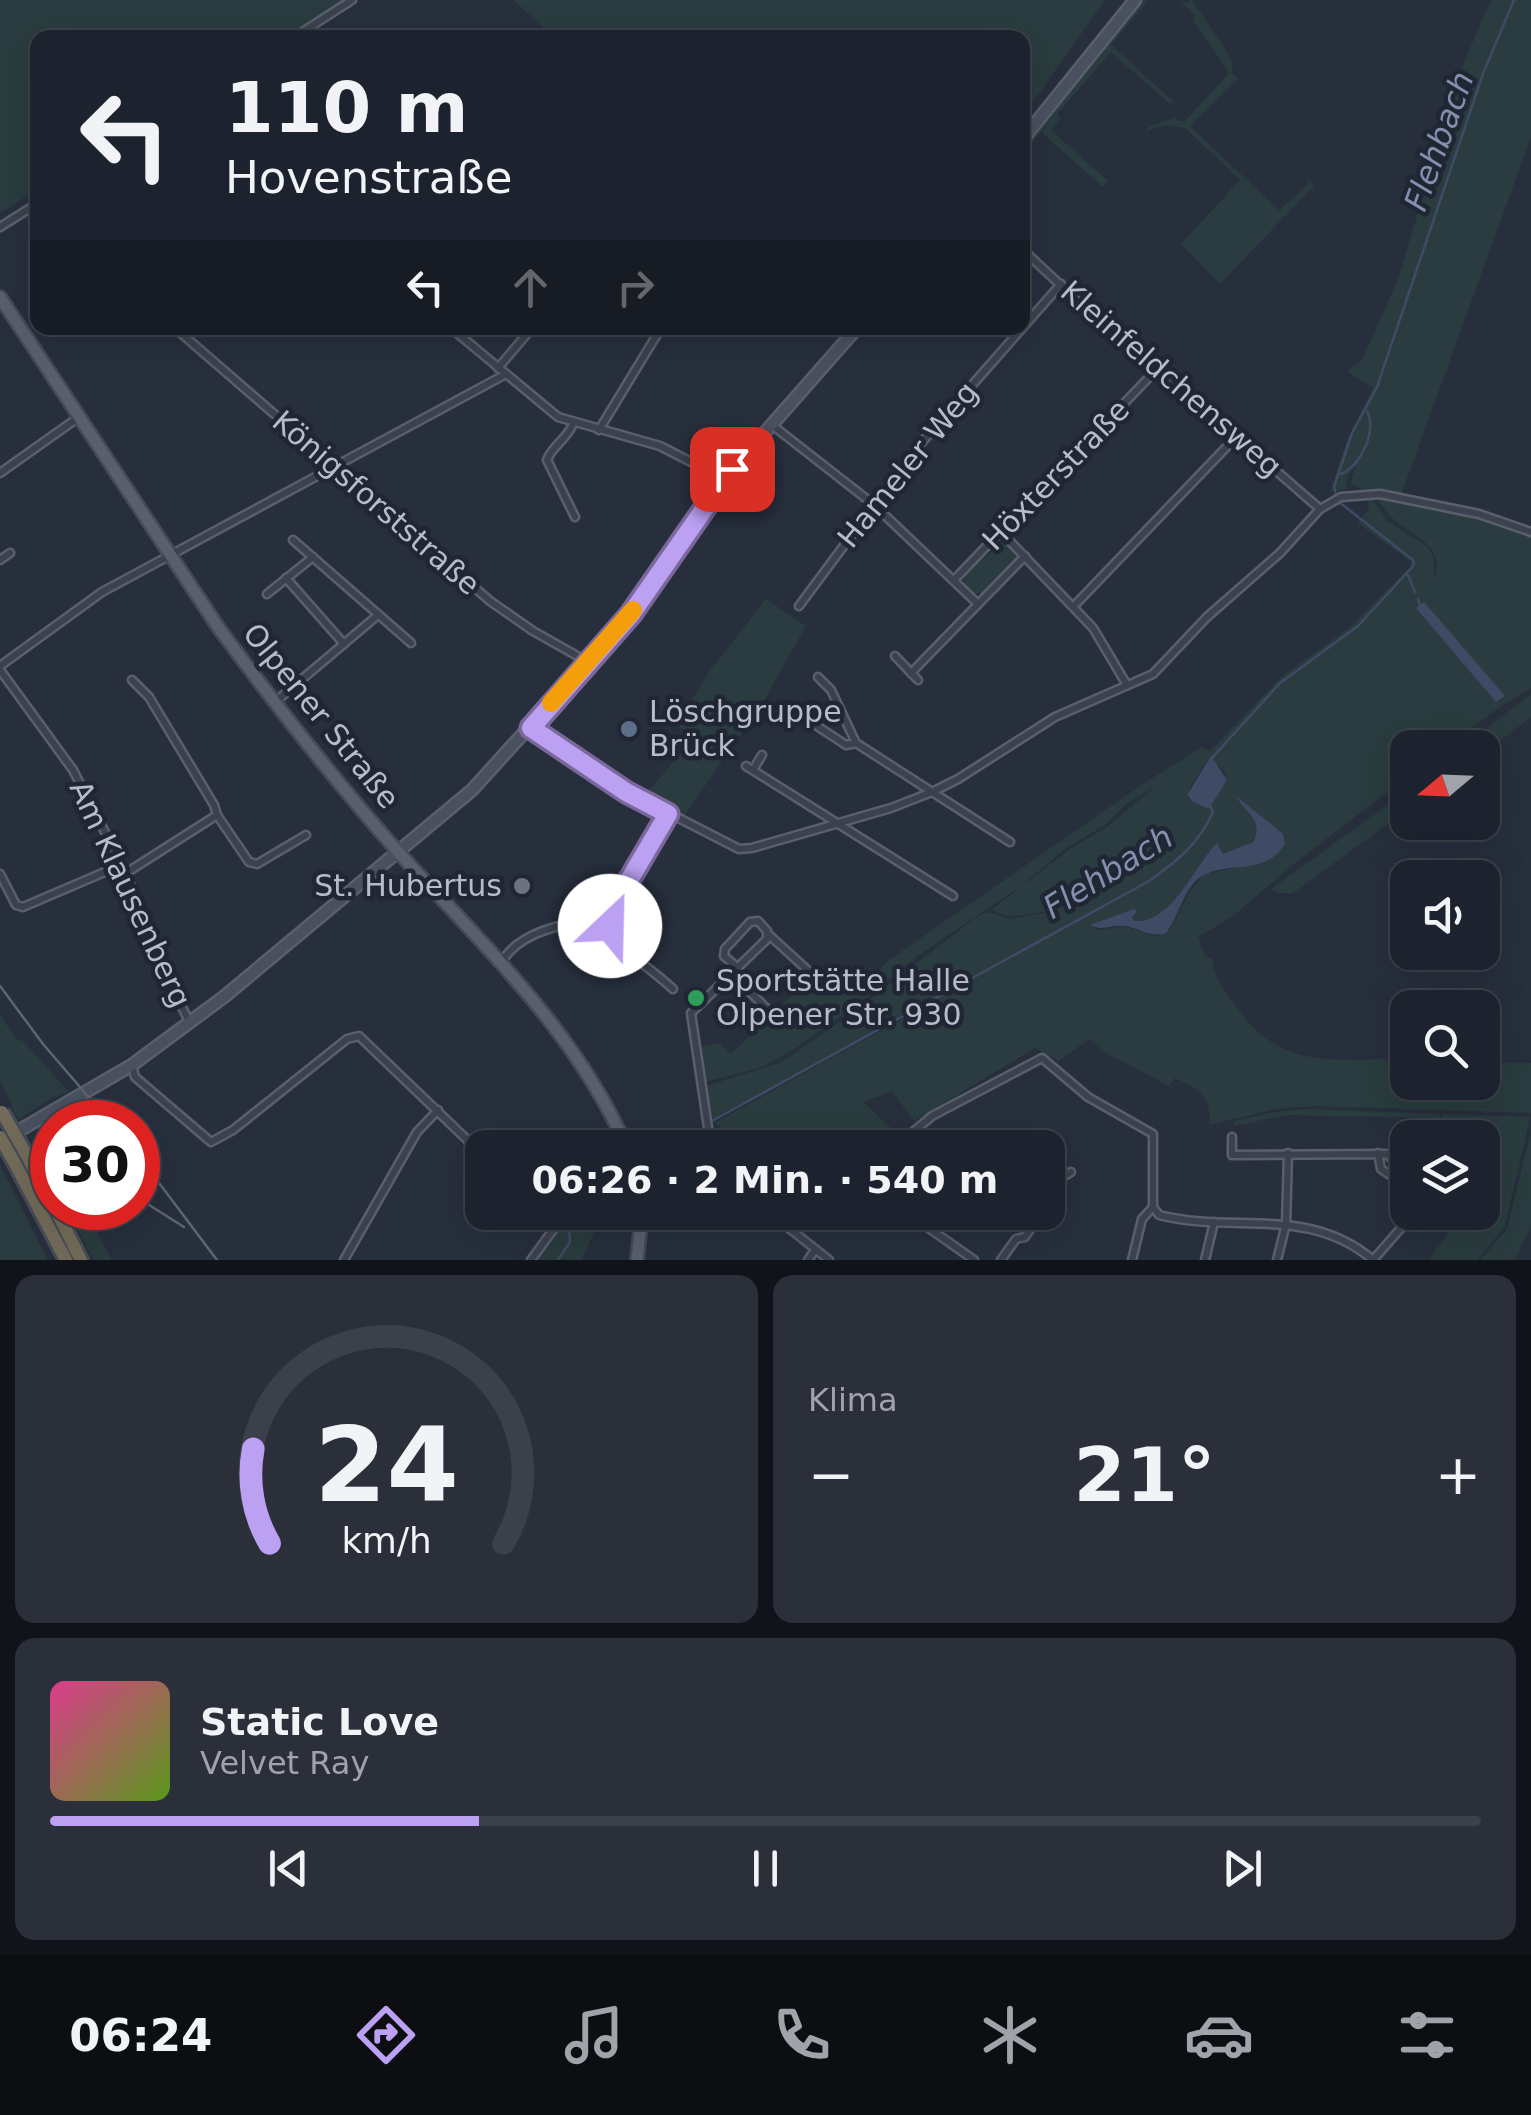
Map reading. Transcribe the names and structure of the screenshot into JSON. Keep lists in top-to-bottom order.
{
  "streets": {
    "main road": ["Olpener Straße"],
    "street": [
      "Kleinfeldchensweg",
      "Hameler Weg",
      "Höxterstraße",
      "Königsforststraße",
      "Am Klausenberg"
    ]
  },
  "crossings": [
    ["Kleinfeldchensweg", "Hameler Weg"],
    ["Kleinfeldchensweg", "Höxterstraße"]
  ],
  "water": ["Flehbach"],
  "places": ["Löschgruppe Brück", "St. Hubertus", "Sportstätte Halle Olpener Str. 930"],
  "north": "left",
  "page": {
    "turn": ["110 m", "Hovenstraße"],
    "limit": "30",
    "trip": "06:26 · 2 Min. · 540 m",
    "tile": "Klima",
    "heat": ["−", "21°", "+"],
    "song": ["Static Love", "Velvet Ray"],
    "tabs": "06:24",
    "gauge": ["24", "km/h"]
  }
}
